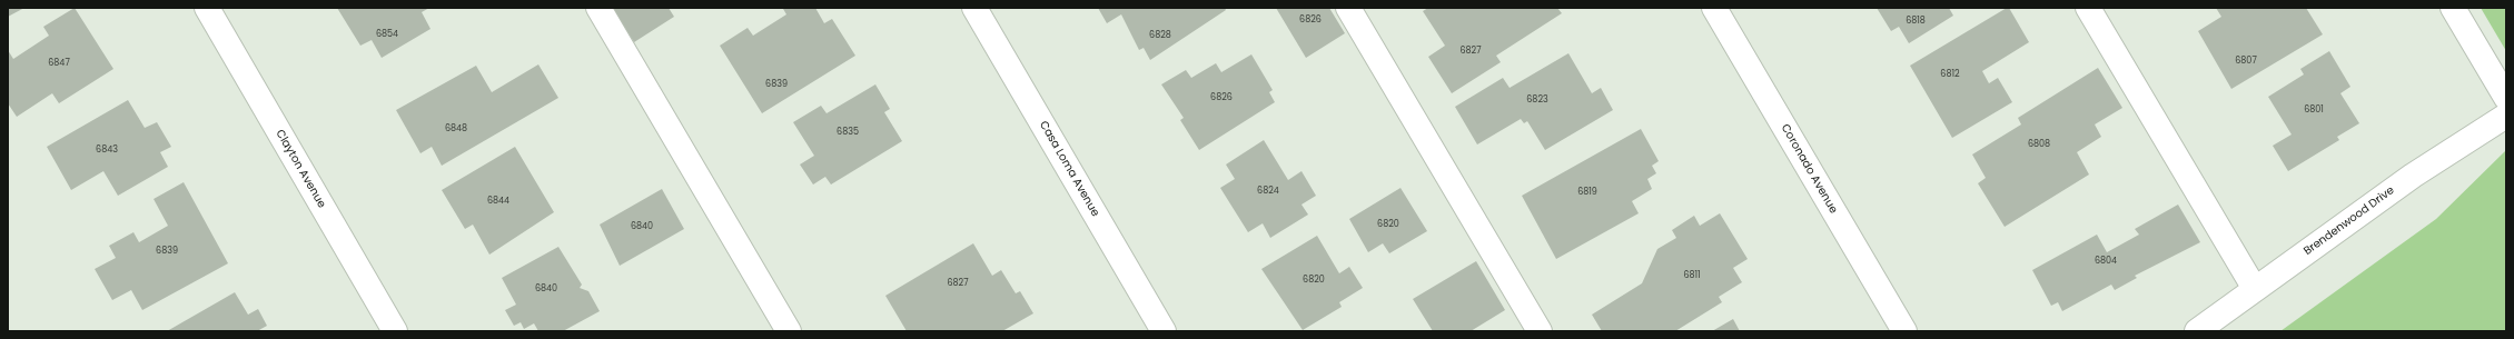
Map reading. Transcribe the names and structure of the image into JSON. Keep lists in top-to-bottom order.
{
  "streets": {
    "street": [
      "Clayton Avenue",
      "Casa Loma Avenue",
      "Coronado Avenue",
      "Brendenwood Drive"
    ]
  },
  "house_numbers": [
    "6826",
    "6818",
    "6854",
    "6828",
    "6827",
    "6807",
    "6847",
    "6812",
    "6839",
    "6826",
    "6823",
    "6801",
    "6848",
    "6835",
    "6808",
    "6843",
    "6824",
    "6819",
    "6844",
    "6820",
    "6840",
    "6839",
    "6804",
    "6811",
    "6820",
    "6827",
    "6840"
  ]
}
